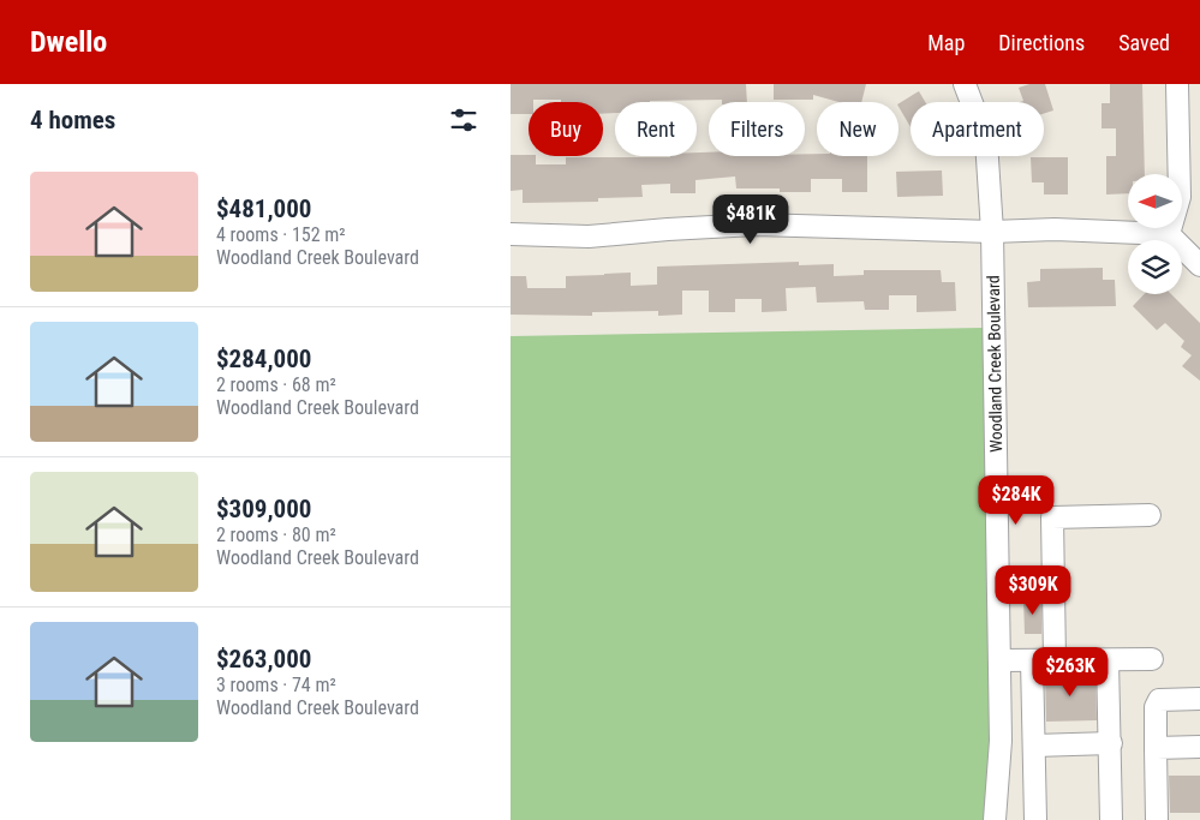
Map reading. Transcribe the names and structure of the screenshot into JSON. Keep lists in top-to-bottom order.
{
  "streets": {
    "street": ["Woodland Creek Boulevard"]
  },
  "north": "left",
  "page": {
    "header": "Dwello",
    "nav": ["Map", "Directions", "Saved"],
    "heading": "4 homes",
    "chip": [
      "Buy",
      "Rent",
      "Filters",
      "New",
      "Apartment"
    ],
    "list": [
      {
        "name": "$481,000",
        "note": "4 rooms · 152 m² · Woodland Creek Boulevard"
      },
      {
        "name": "$284,000",
        "note": "2 rooms · 68 m² · Woodland Creek Boulevard"
      },
      {
        "name": "$309,000",
        "note": "2 rooms · 80 m² · Woodland Creek Boulevard"
      },
      {
        "name": "$263,000",
        "note": "3 rooms · 74 m² · Woodland Creek Boulevard"
      }
    ],
    "price": [
      "$481K",
      "$284K",
      "$309K",
      "$263K"
    ]
  }
}
